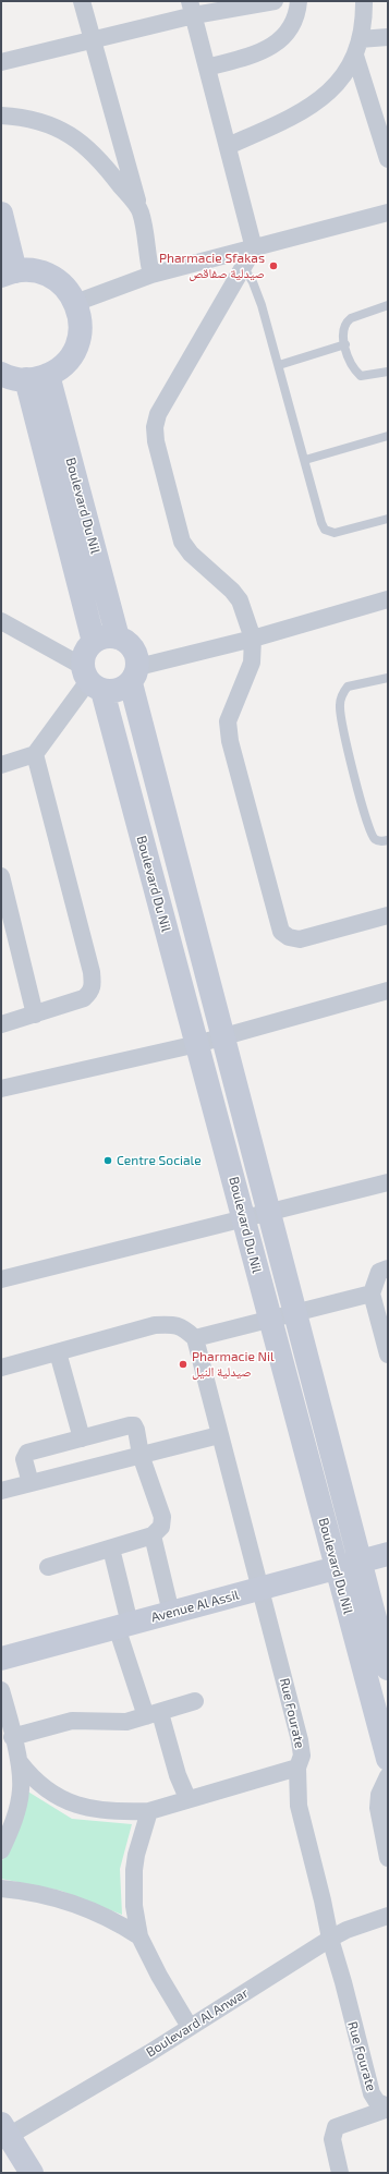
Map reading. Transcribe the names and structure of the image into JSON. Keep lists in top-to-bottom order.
{
  "streets": {
    "street": [
      "Boulevard Du Nil",
      "Avenue Al Assil",
      "Rue Fourate",
      "Boulevard Al Anwar"
    ]
  },
  "crossings": [
    ["Boulevard Du Nil", "Avenue Al Assil"],
    ["Avenue Al Assil", "Rue Fourate"],
    ["Rue Fourate", "Boulevard Al Anwar"]
  ],
  "places": ["Pharmacie Sfakas صيدلية صفاقص", "Centre Sociale", "Pharmacie Nil صيدلية النيل"]
}
